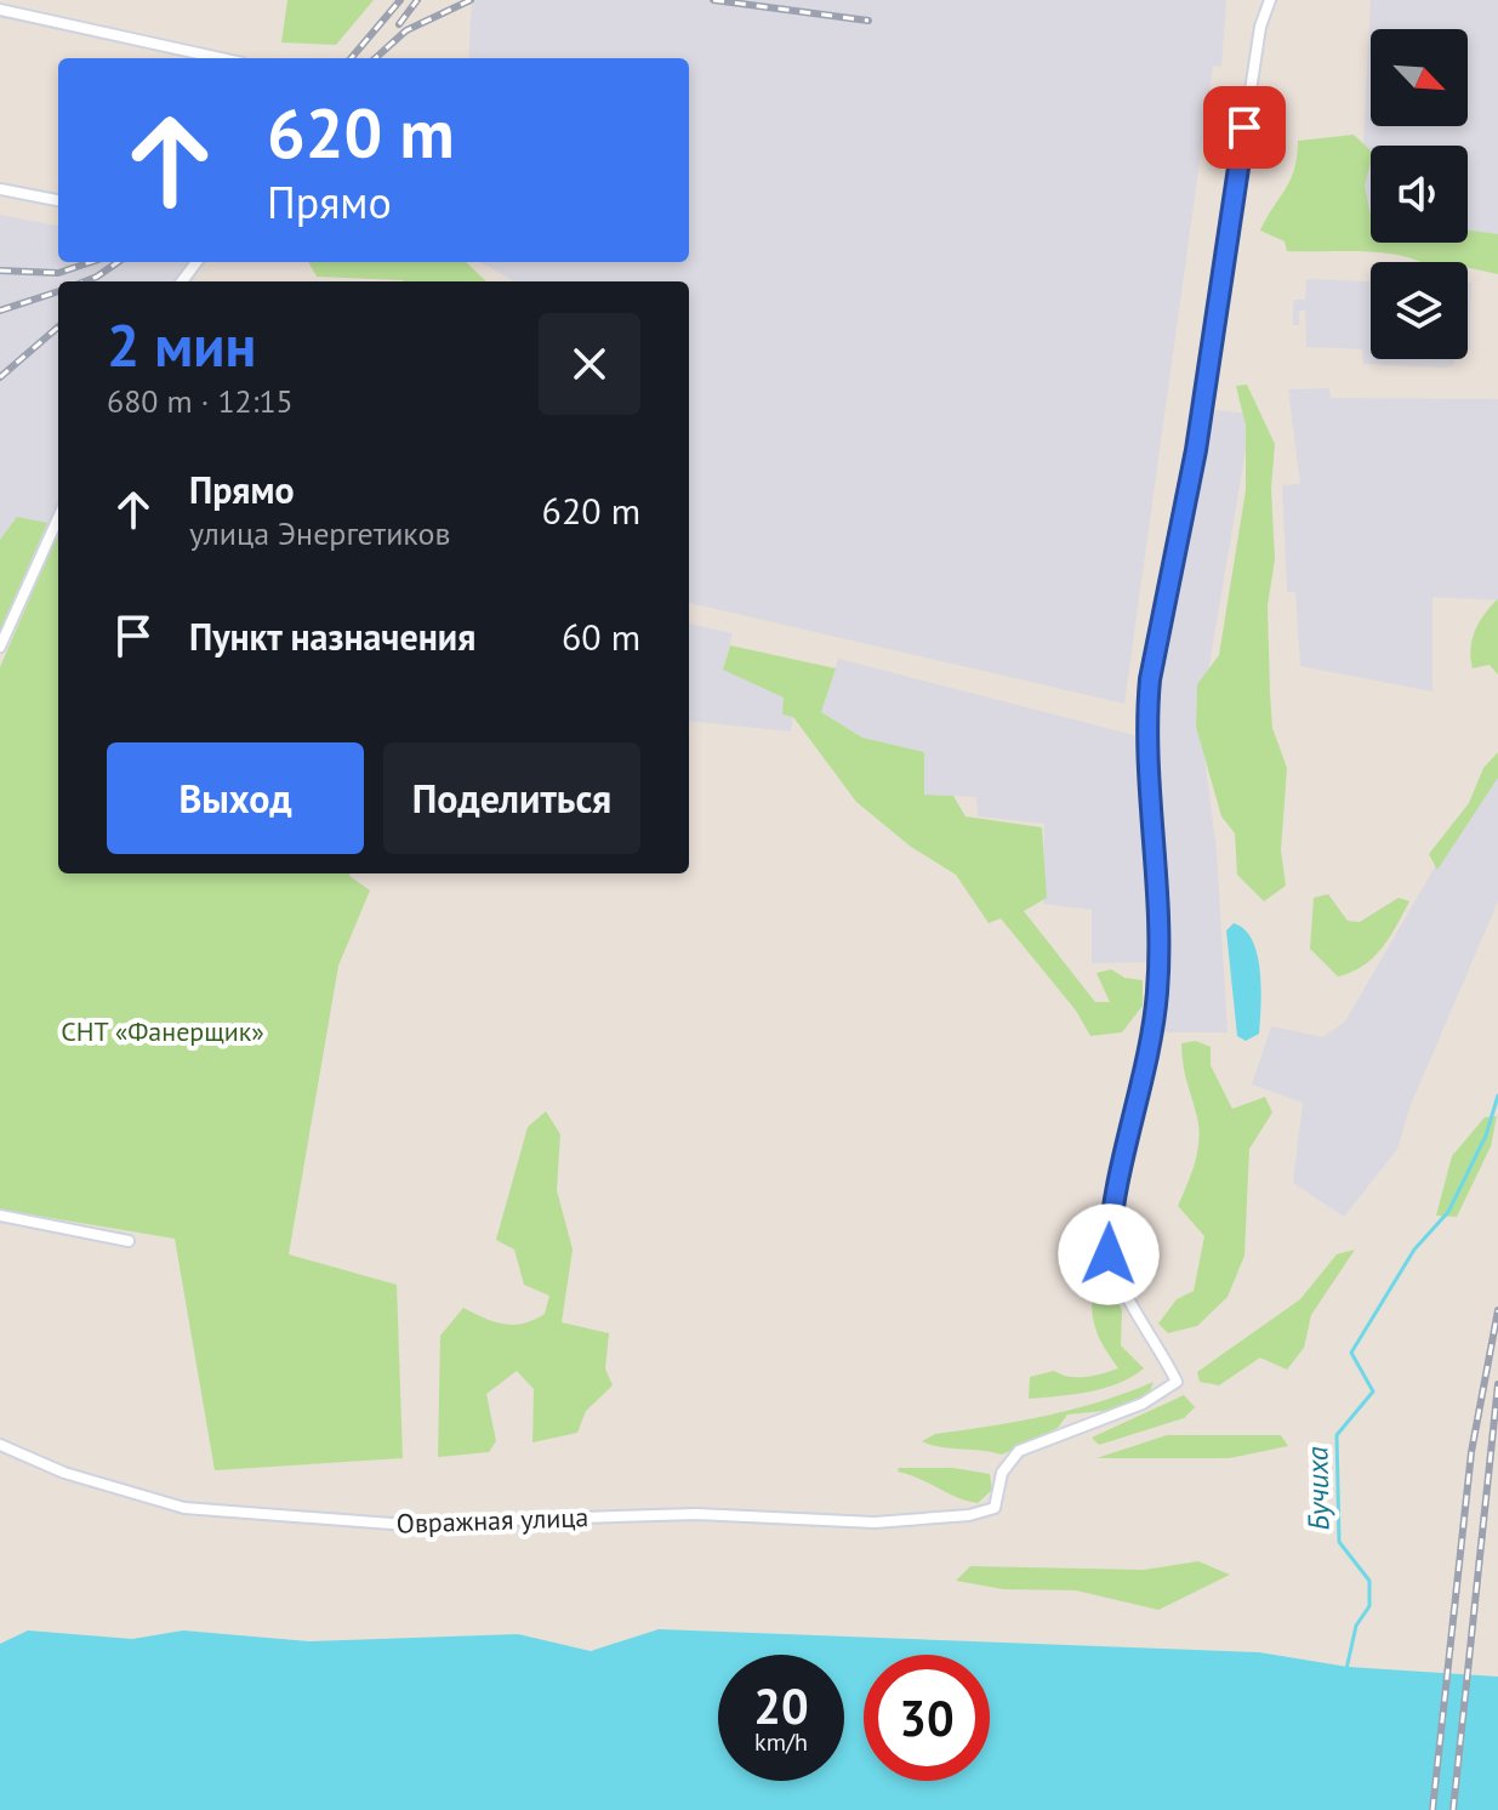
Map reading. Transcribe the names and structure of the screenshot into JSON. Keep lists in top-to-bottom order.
{
  "streets": {
    "street": ["Овражная улица"]
  },
  "water": ["Бучиха"],
  "parks": ["СНТ «Фанерщик»"],
  "north": "bottom right",
  "page": {
    "turn": ["620 m", "Прямо"],
    "heading": ["2 мин", "680 m · 12:15"],
    "list": [
      {
        "name": "Прямо",
        "note": "улица Энергетиков",
        "value": "620 m"
      },
      {
        "name": "Пункт назначения",
        "value": "60 m"
      }
    ],
    "buttons": ["Выход", "Поделиться"],
    "speed": "20 km/h",
    "limit": "30"
  }
}
